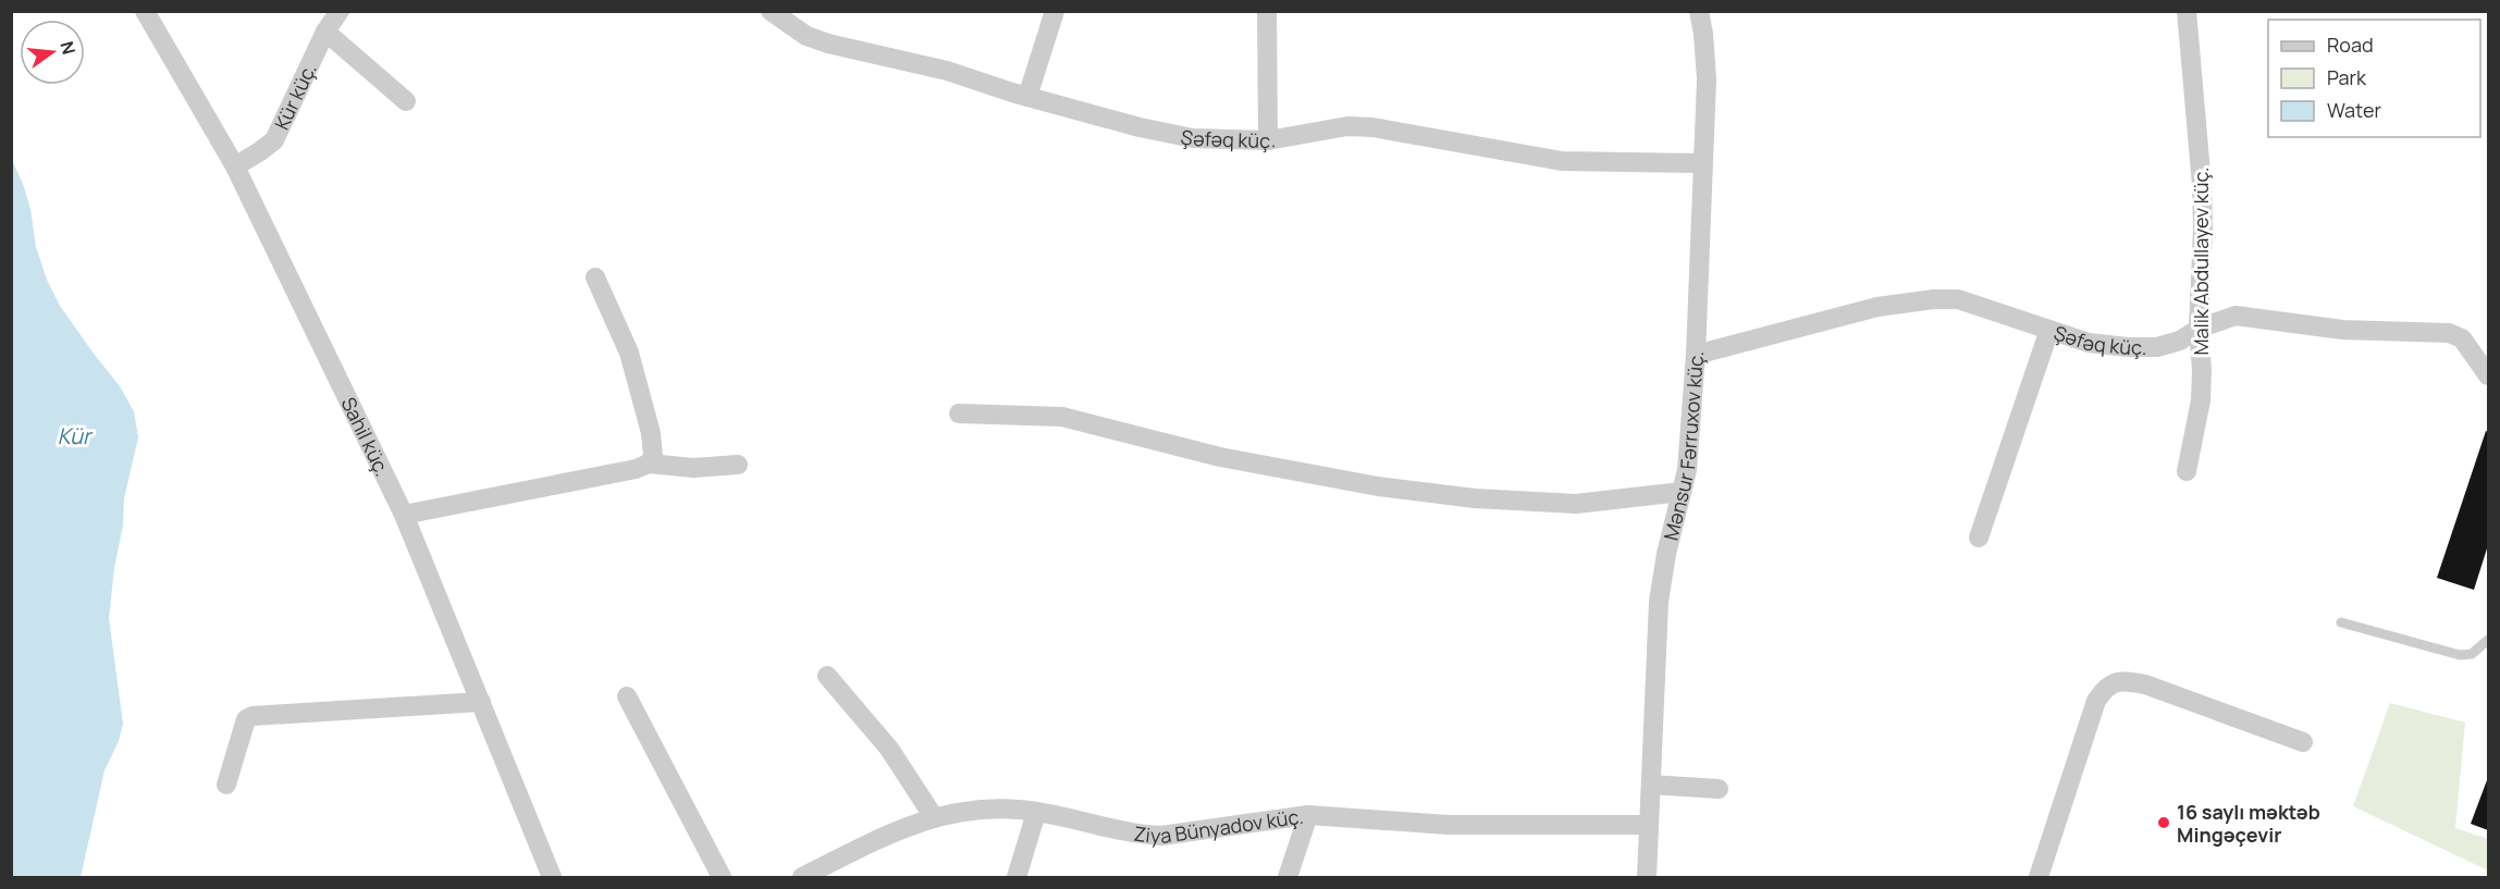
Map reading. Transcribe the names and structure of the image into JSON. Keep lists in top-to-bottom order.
{
  "streets": {
    "street": [
      "Kür küç.",
      "Şəfəq küç.",
      "Malik Abdullayev küç.",
      "Sahil küç.",
      "Mənsur Fərruxov küç.",
      "Ziya Bünyadov küç."
    ]
  },
  "crossings": [
    ["Kür küç.", "Sahil küç."],
    ["Şəfəq küç.", "Malik Abdullayev küç."],
    ["Şəfəq küç.", "Mənsur Fərruxov küç."],
    ["Mənsur Fərruxov küç.", "Ziya Bünyadov küç."]
  ],
  "water": ["Kür"],
  "places": ["16 saylı məktəb Mingəçevir"],
  "legend": ["Road", "Park", "Water"],
  "north": "right"
}
